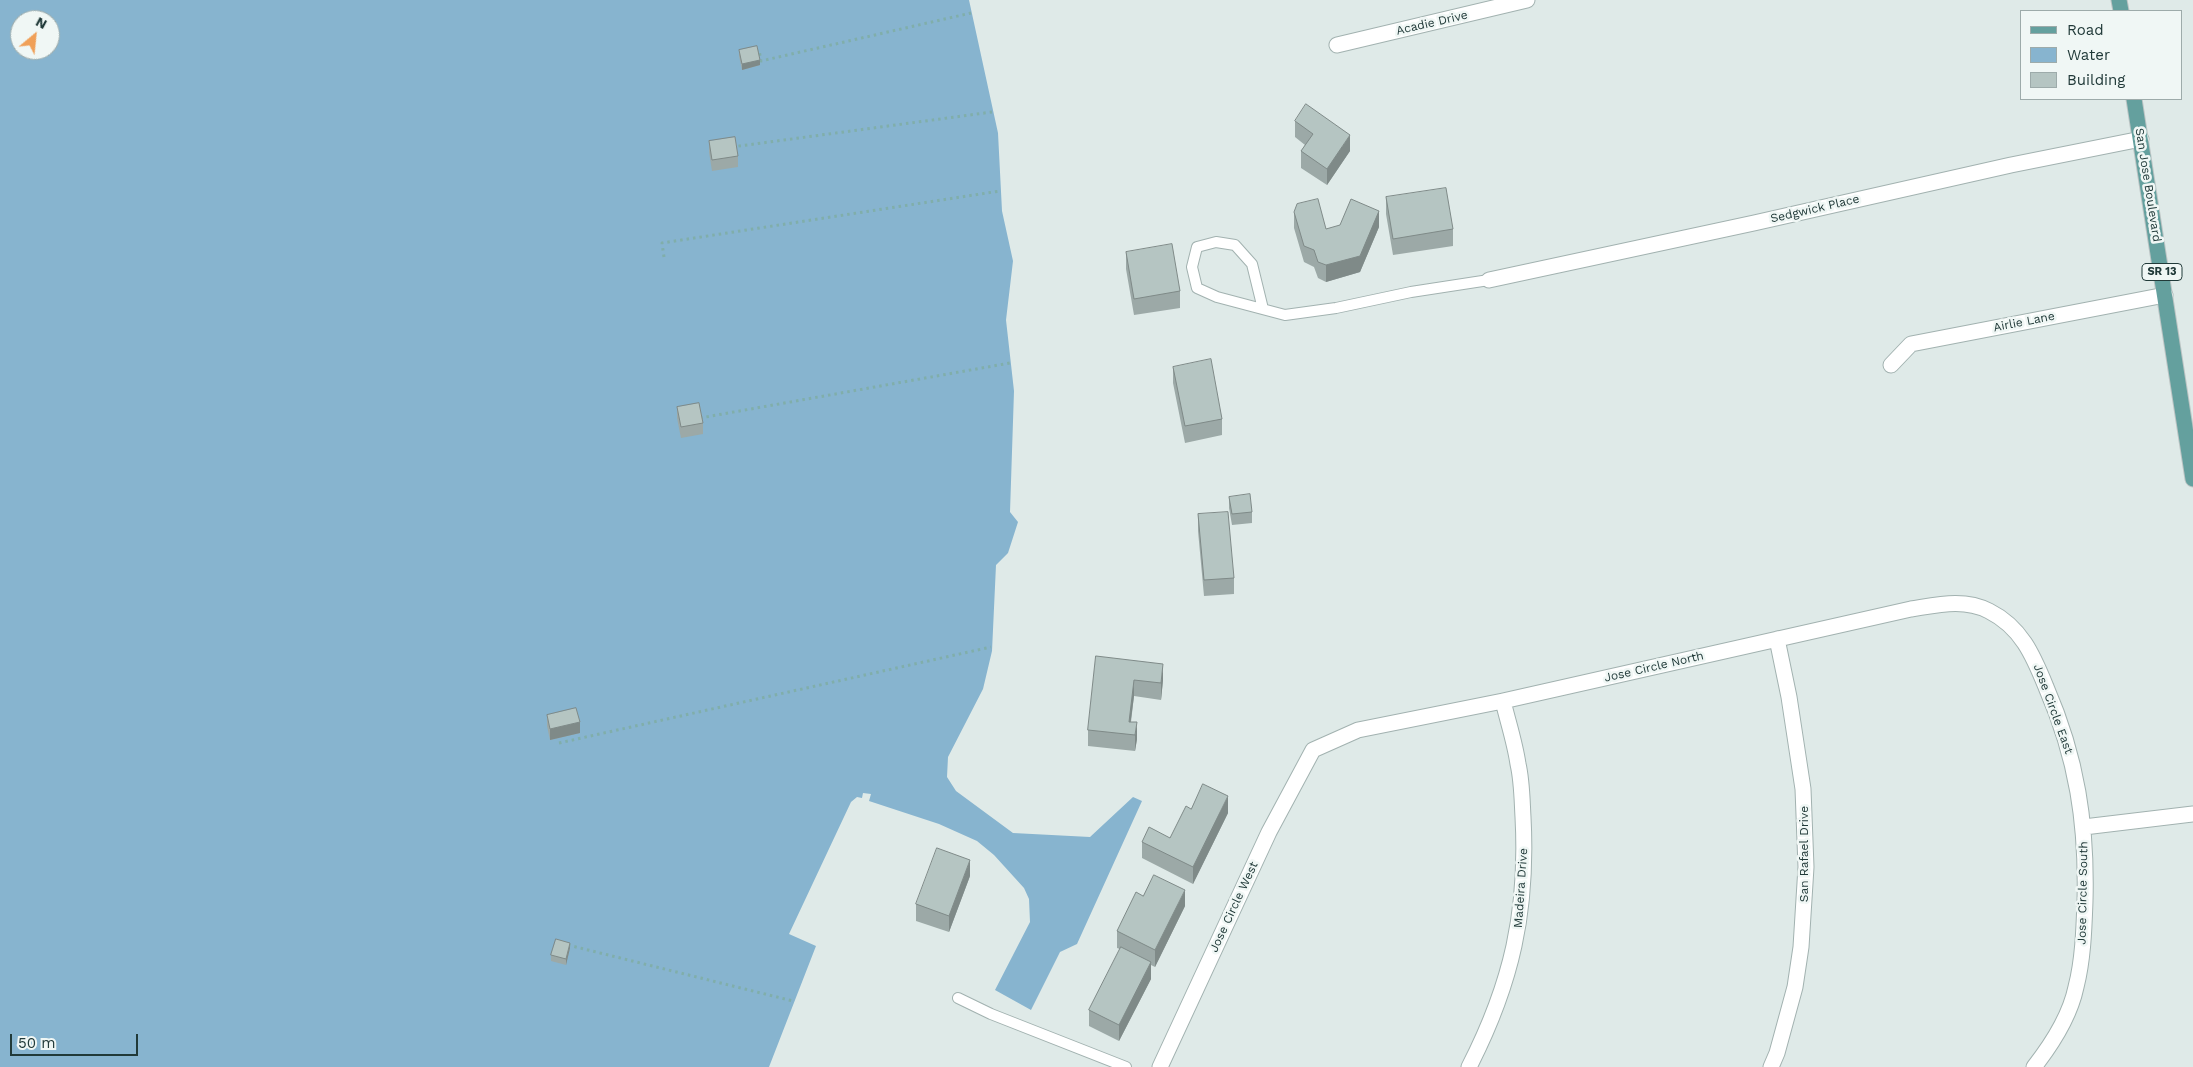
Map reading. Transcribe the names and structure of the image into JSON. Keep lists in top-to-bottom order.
{
  "streets": {
    "main road": ["San Jose Boulevard", "SR 13"],
    "street": [
      "Acadie Drive",
      "Sedgwick Place",
      "Airlie Lane",
      "Jose Circle North",
      "Jose Circle East",
      "San Rafael Drive",
      "Madeira Drive",
      "Jose Circle South",
      "Jose Circle West"
    ]
  },
  "crossings": [
    ["San Jose Boulevard", "Sedgwick Place"],
    ["San Jose Boulevard", "Airlie Lane"],
    ["Jose Circle North", "Jose Circle East"],
    ["Jose Circle North", "San Rafael Drive"],
    ["Jose Circle North", "Madeira Drive"],
    ["Jose Circle North", "Jose Circle West"],
    ["Jose Circle East", "Jose Circle South"]
  ],
  "legend": ["Road", "Water", "Building"],
  "scale_bar": "50 m",
  "north": "top right"
}
